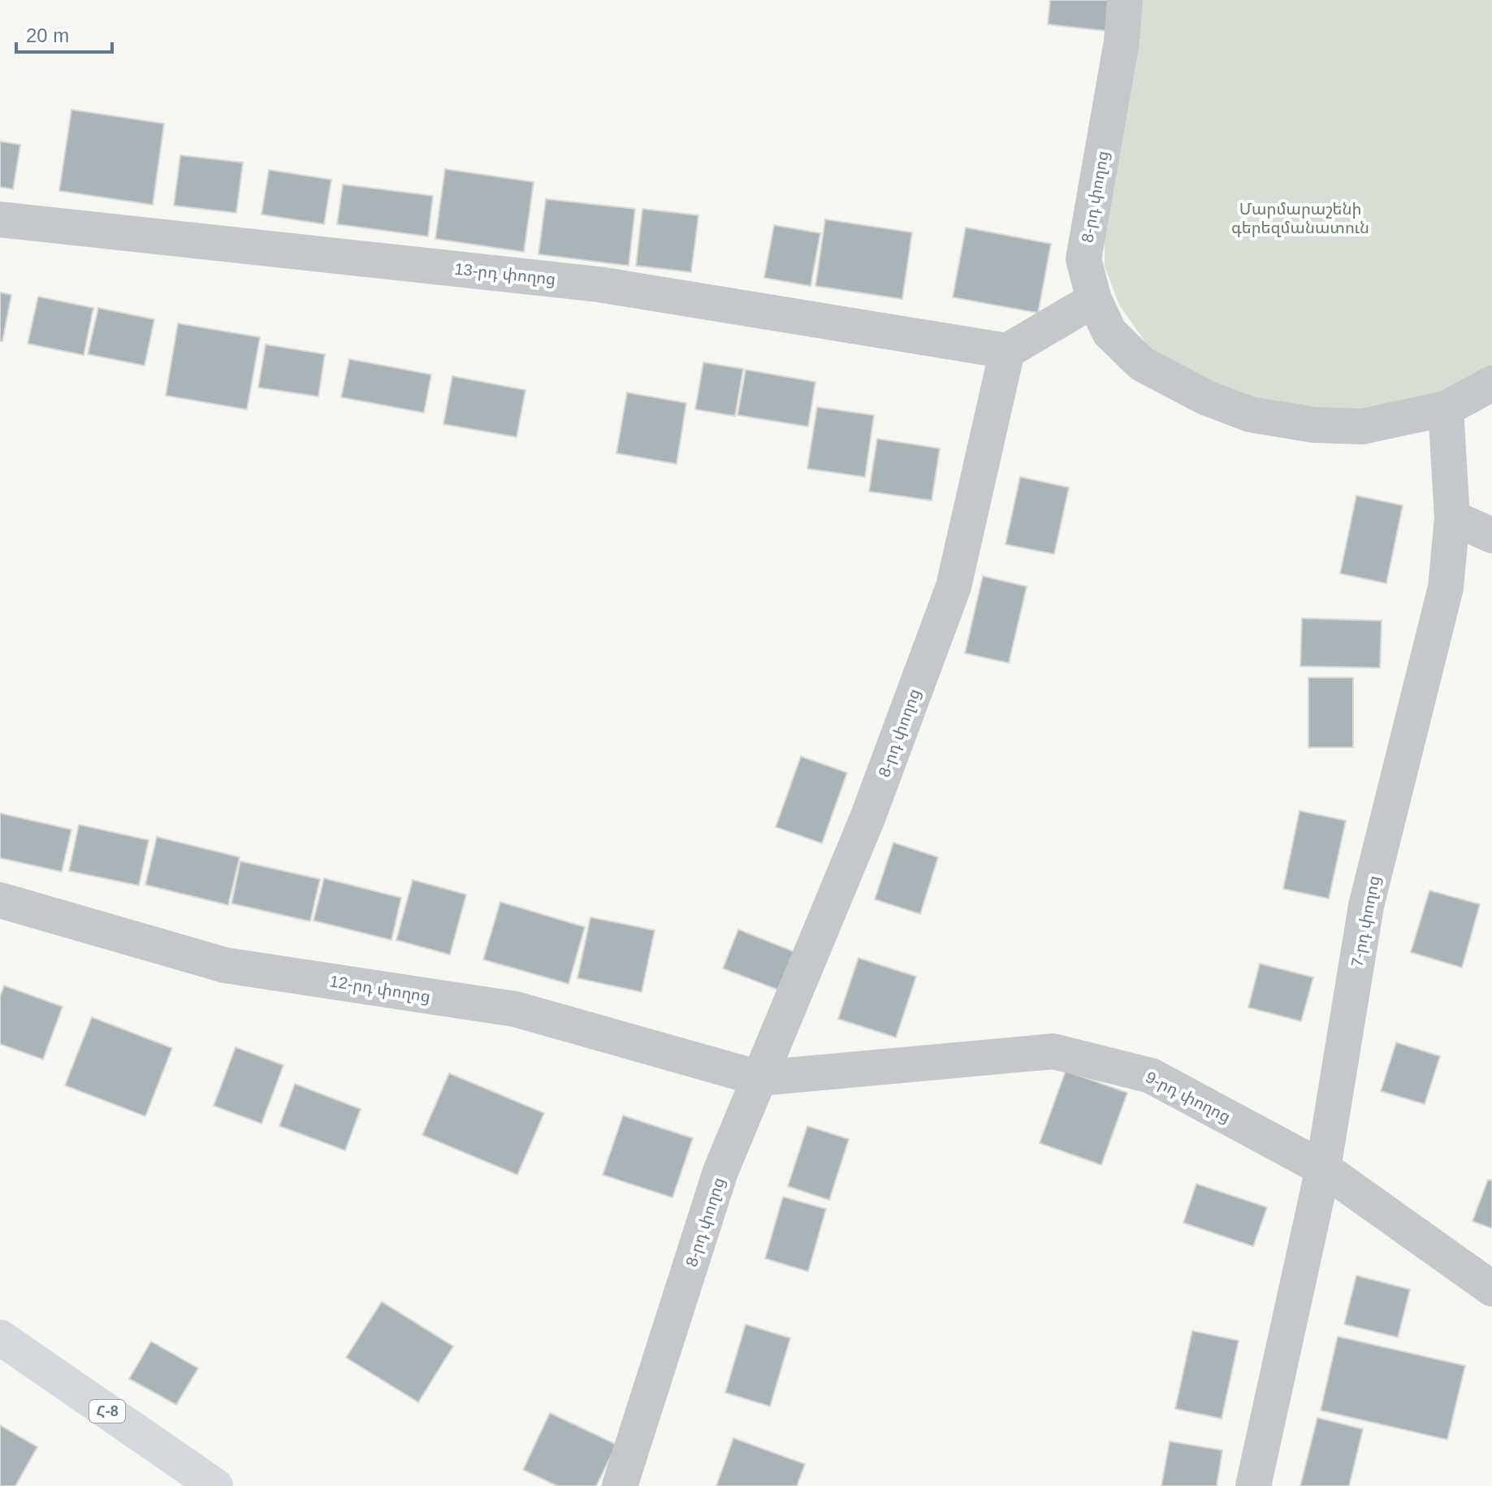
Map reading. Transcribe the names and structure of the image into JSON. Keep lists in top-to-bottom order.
{
  "streets": {
    "main road": ["Հ-8"],
    "street": [
      "8-րդ փողոց",
      "13-րդ փողոց",
      "7-րդ փողոց",
      "12-րդ փողոց",
      "9-րդ փողոց"
    ]
  },
  "crossings": [
    ["8-րդ փողոց", "13-րդ փողոց"],
    ["8-րդ փողոց", "7-րդ փողոց"],
    ["8-րդ փողոց", "12-րդ փողոց"],
    ["8-րդ փողոց", "9-րդ փողոց"],
    ["7-րդ փողոց", "9-րդ փողոց"],
    ["12-րդ փողոց", "9-րդ փողոց"]
  ],
  "parks": ["Մարմարաշենի գերեզմանատուն"],
  "scale_bar": "20 m"
}
